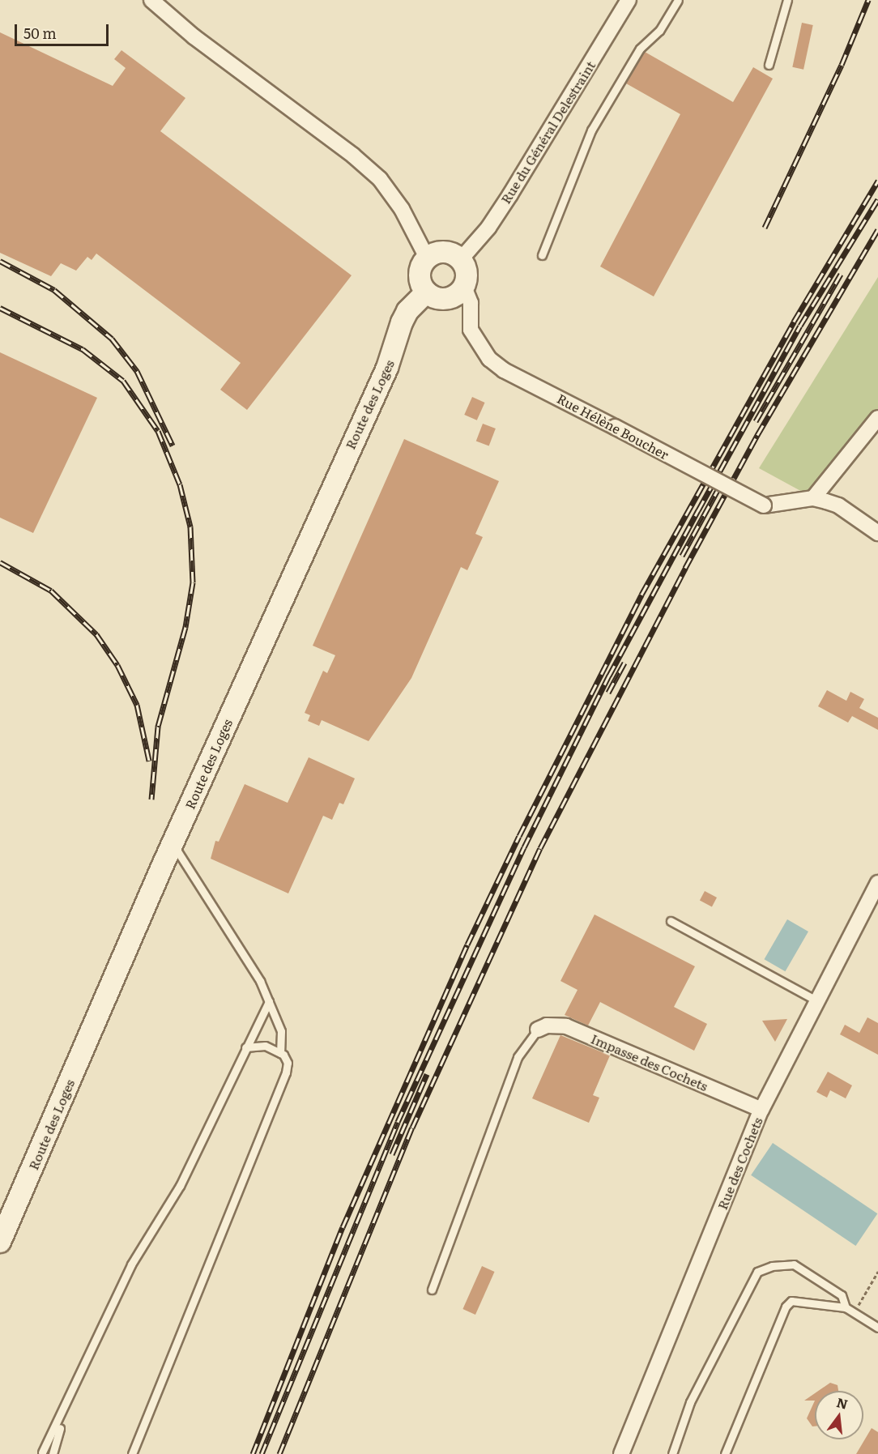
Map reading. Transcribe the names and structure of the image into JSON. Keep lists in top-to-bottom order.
{
  "streets": {
    "street": [
      "Rue du Général Delestraint",
      "Route des Loges",
      "Rue Hélène Boucher",
      "Impasse des Cochets",
      "Rue des Cochets"
    ]
  },
  "crossings": [
    ["Rue du Général Delestraint", "Route des Loges"],
    ["Rue du Général Delestraint", "Rue Hélène Boucher"],
    ["Route des Loges", "Rue Hélène Boucher"],
    ["Impasse des Cochets", "Rue des Cochets"]
  ],
  "scale_bar": "50 m",
  "north": "top"
}
